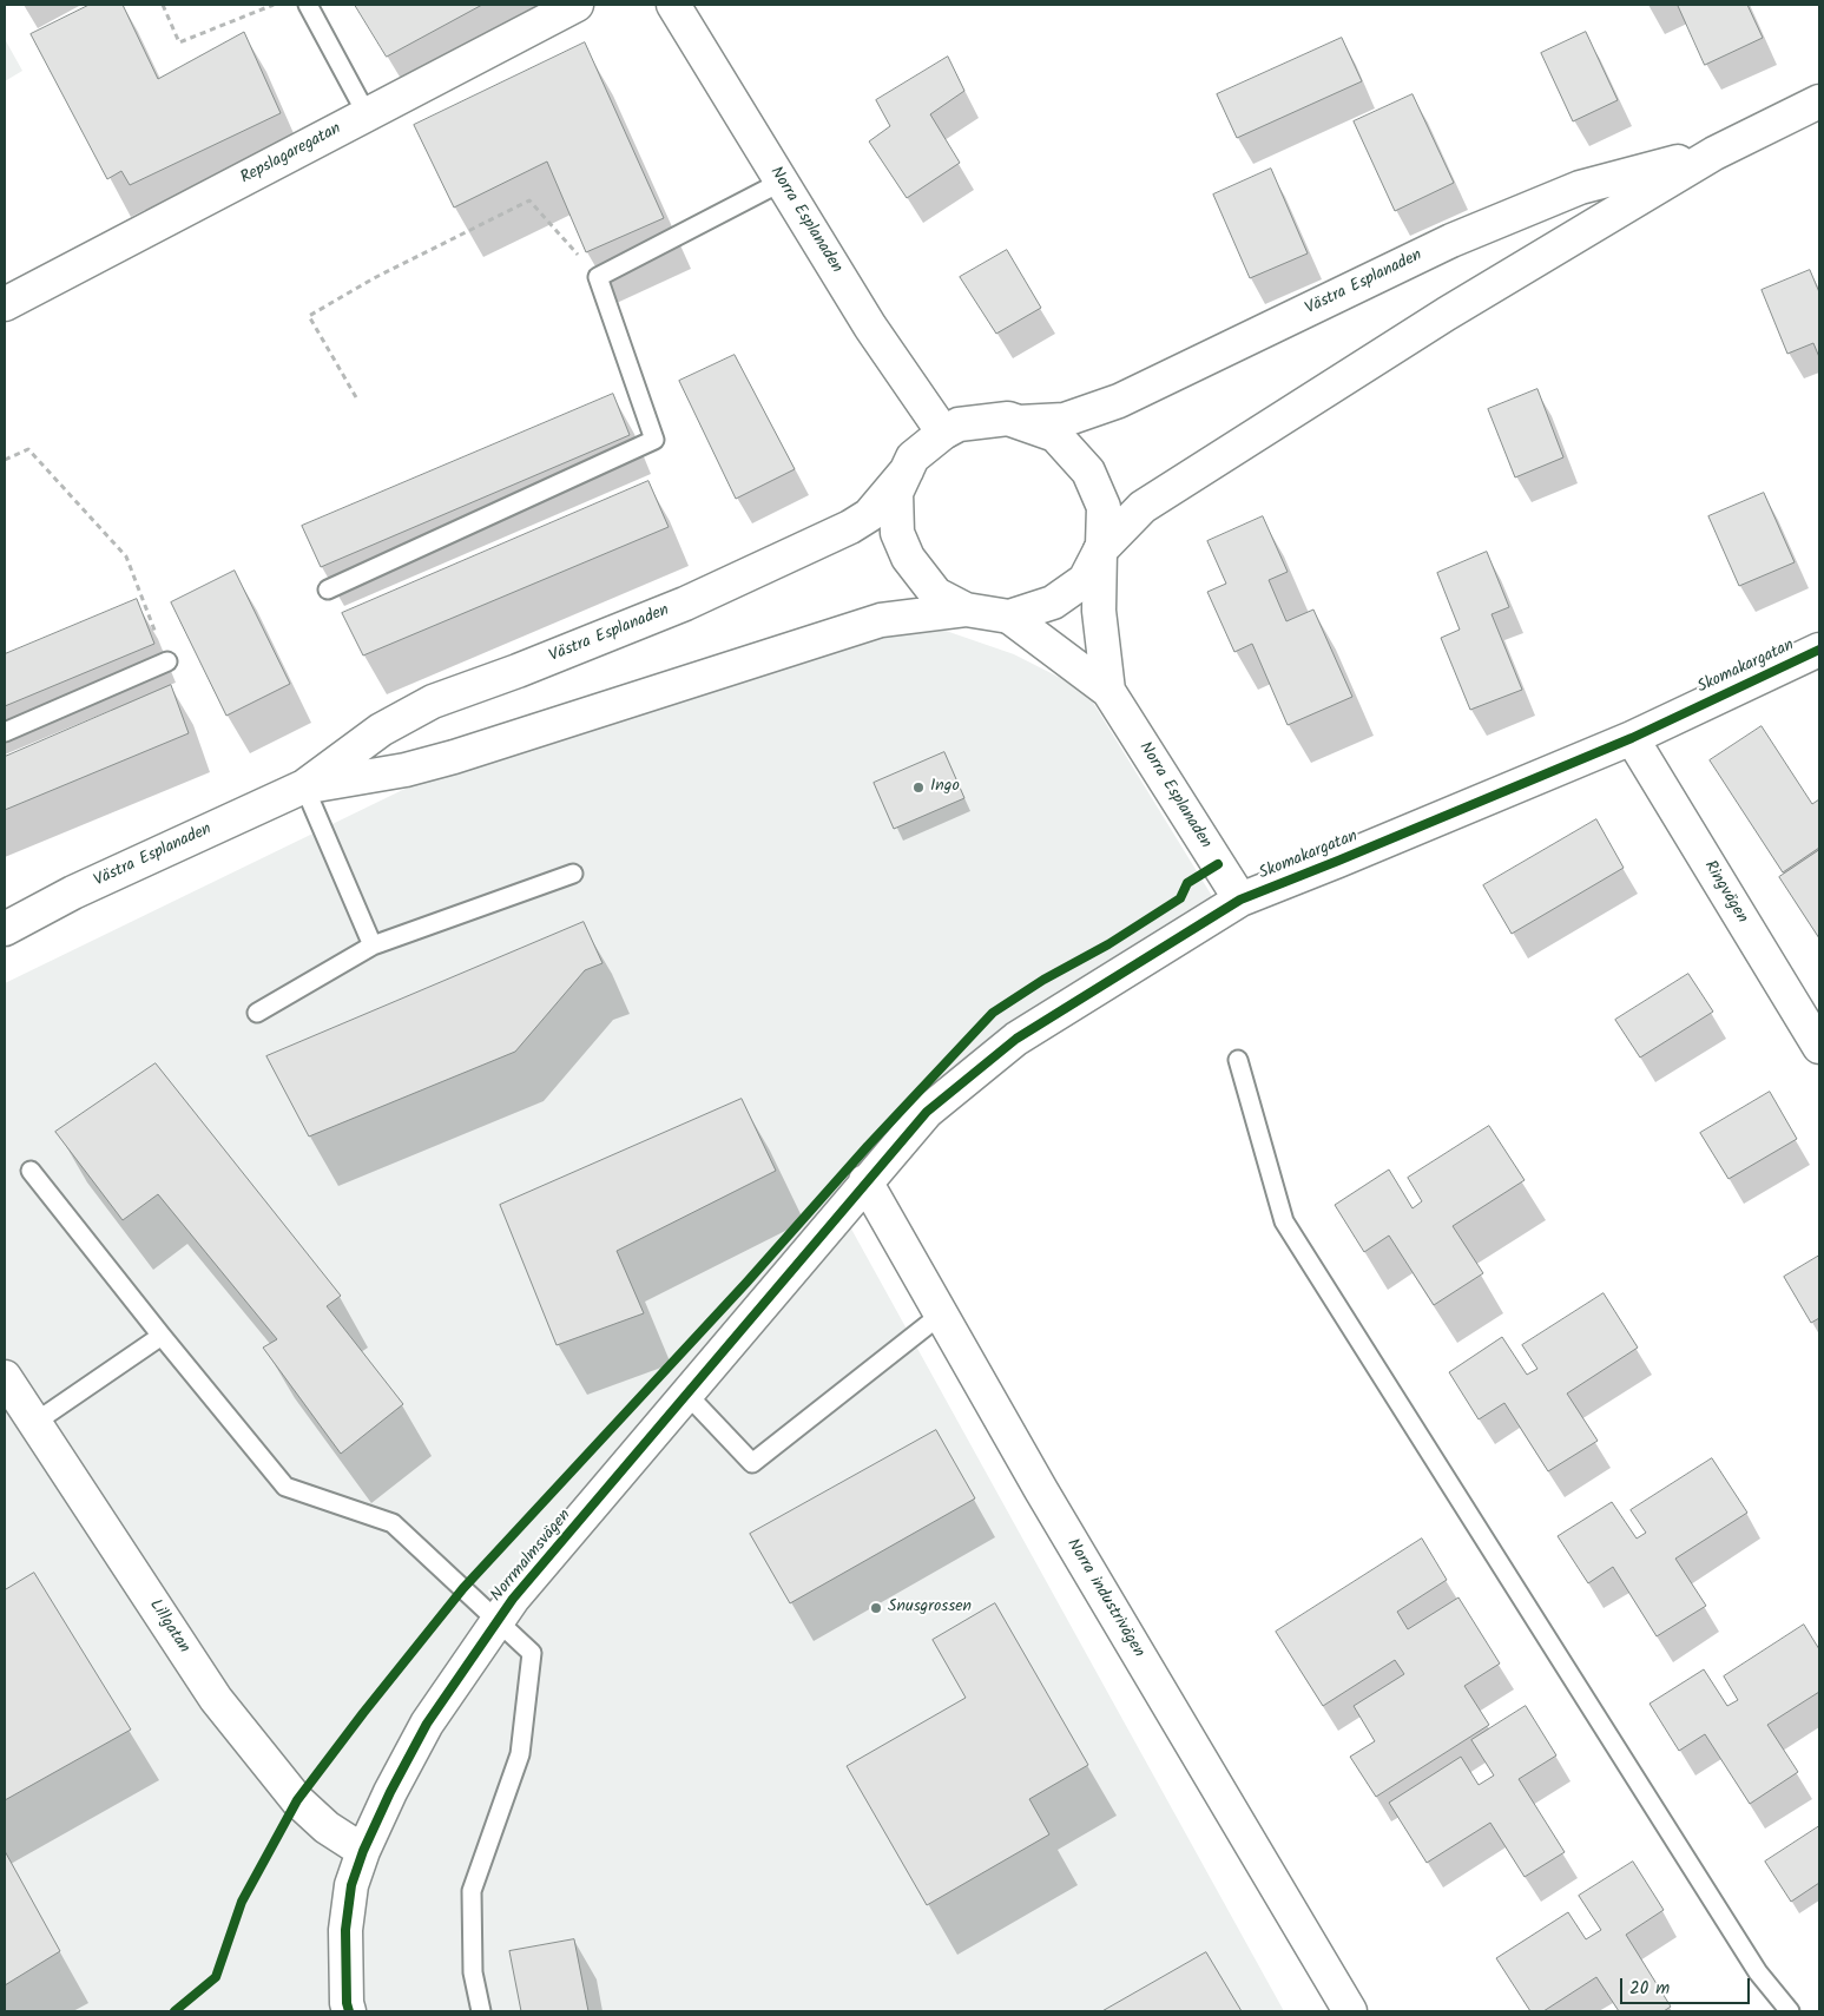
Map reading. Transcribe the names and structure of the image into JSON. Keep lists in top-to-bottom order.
{
  "streets": {
    "street": [
      "Repslagaregatan",
      "Norra Esplanaden",
      "Västra Esplanaden",
      "Skomakargatan",
      "Ringvägen",
      "Norrmalmsvägen",
      "Norra industrivägen",
      "Lillgatan"
    ]
  },
  "crossings": [
    ["Norra Esplanaden", "Västra Esplanaden"],
    ["Norra Esplanaden", "Skomakargatan"],
    ["Skomakargatan", "Ringvägen"],
    ["Skomakargatan", "Norrmalmsvägen"],
    ["Skomakargatan", "Norra industrivägen"],
    ["Norrmalmsvägen", "Norra industrivägen"],
    ["Norrmalmsvägen", "Lillgatan"]
  ],
  "places": ["Ingo", "Snusgrossen"],
  "scale_bar": "20 m"
}
